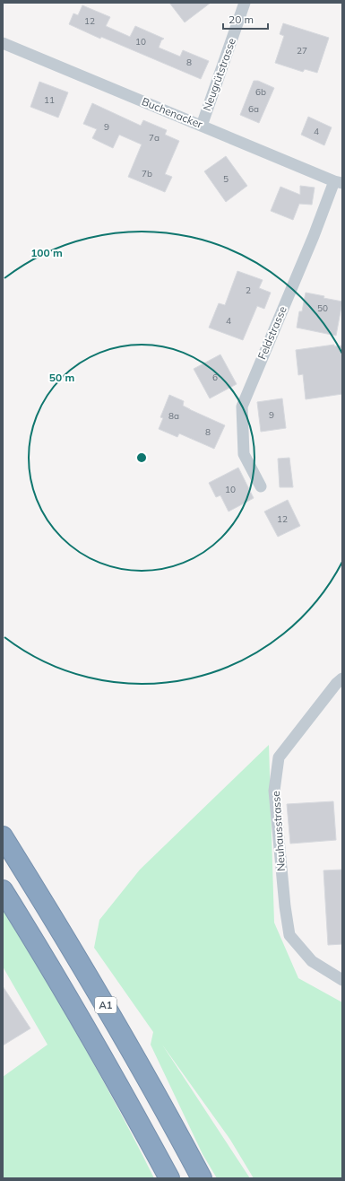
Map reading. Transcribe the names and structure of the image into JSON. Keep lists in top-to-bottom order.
{
  "streets": {
    "highway": ["A1"],
    "street": [
      "Neugrütstrasse",
      "Buchenacker",
      "Feldstrasse",
      "Neuhausstrasse"
    ]
  },
  "crossings": [
    ["Neugrütstrasse", "Buchenacker"],
    ["Buchenacker", "Feldstrasse"]
  ],
  "house_numbers": [
    "12",
    "10",
    "27",
    "8",
    "6b",
    "11",
    "6a",
    "9",
    "4",
    "7a",
    "7b",
    "5",
    "2",
    "50",
    "4",
    "6",
    "9",
    "8a",
    "8",
    "10",
    "12"
  ],
  "scale_bar": "20 m",
  "rings": ["100 m", "50 m"]
}
